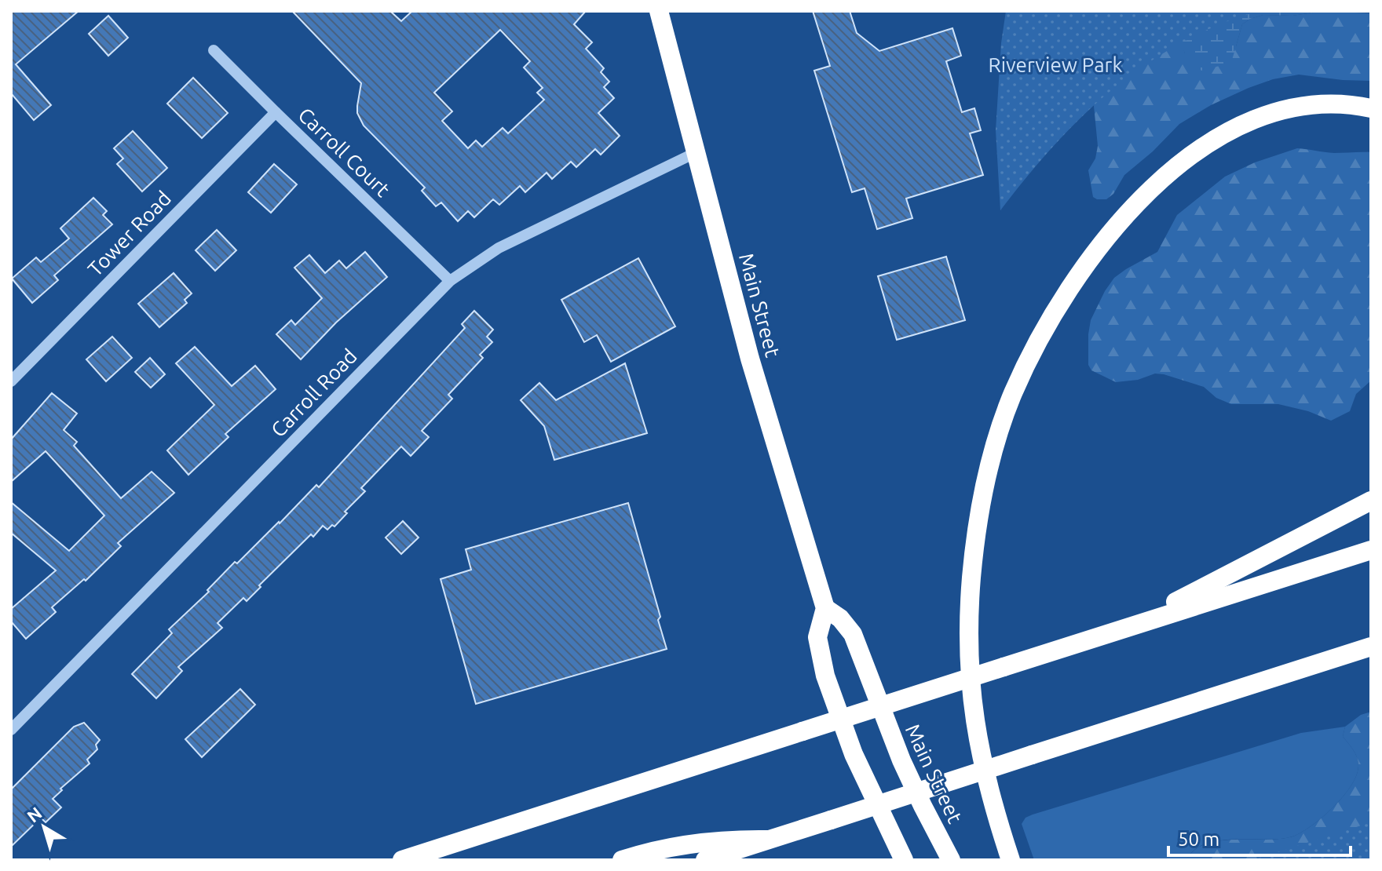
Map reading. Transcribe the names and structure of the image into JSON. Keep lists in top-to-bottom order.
{
  "streets": {
    "highway": ["Main Street"],
    "street": ["Carroll Court", "Tower Road", "Carroll Road"]
  },
  "crossings": [
    ["Carroll Court", "Tower Road"],
    ["Carroll Court", "Carroll Road"],
    ["Main Street", "Carroll Road"]
  ],
  "parks": ["Riverview Park"],
  "scale_bar": "50 m",
  "north": "top left"
}
